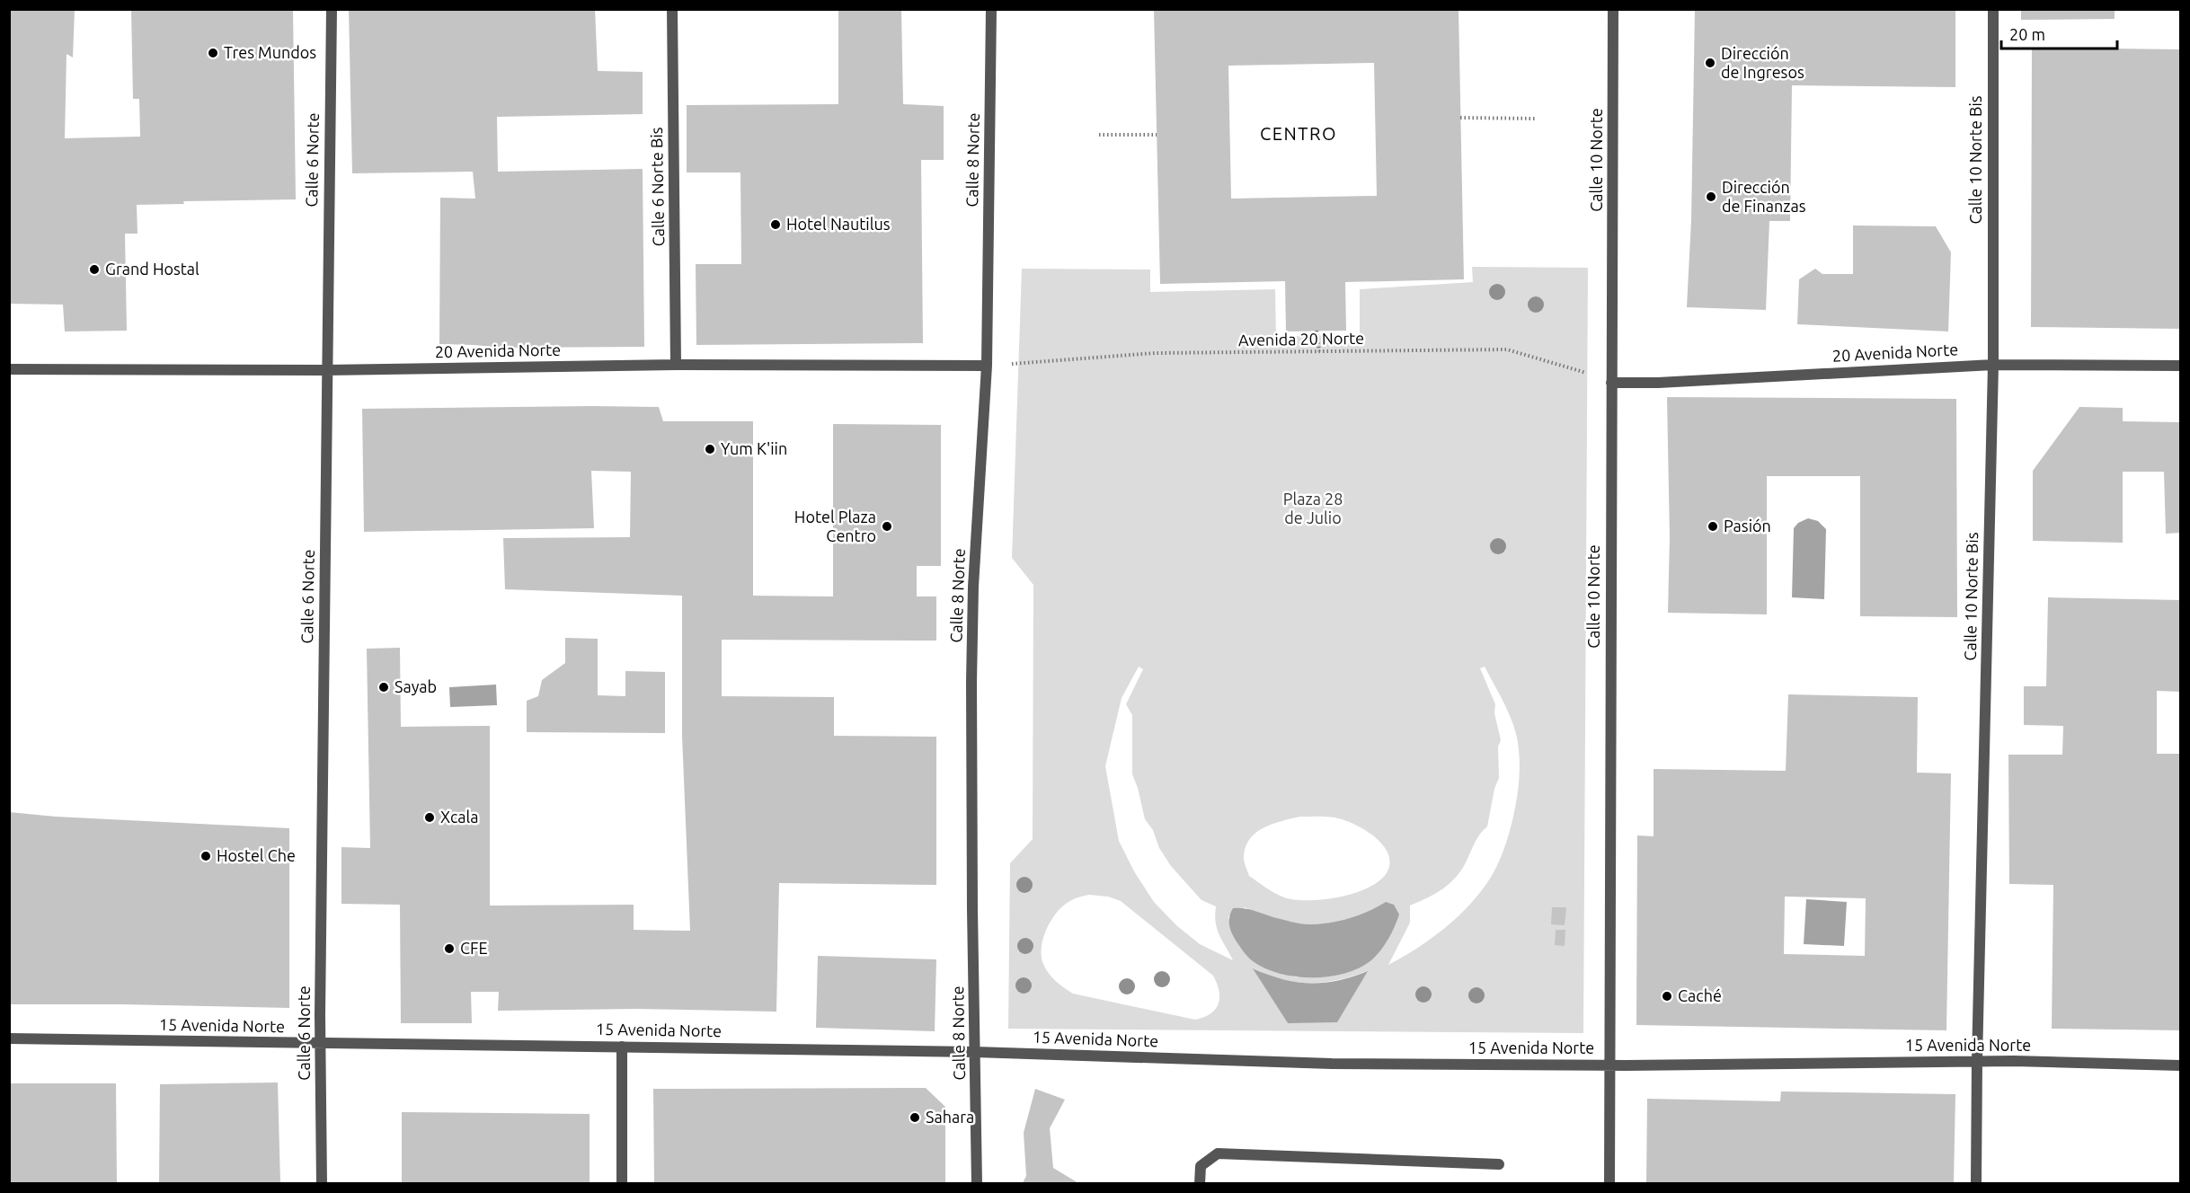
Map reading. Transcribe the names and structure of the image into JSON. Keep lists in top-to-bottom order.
{
  "streets": {
    "street": [
      "Calle 6 Norte",
      "Calle 8 Norte",
      "Calle 10 Norte",
      "Calle 10 Norte Bis",
      "Calle 6 Norte Bis",
      "20 Avenida Norte",
      "15 Avenida Norte"
    ],
    "path": ["Avenida 20 Norte"]
  },
  "crossings": [
    ["Calle 6 Norte", "20 Avenida Norte"],
    ["Calle 6 Norte", "15 Avenida Norte"],
    ["Calle 8 Norte", "Avenida 20 Norte"],
    ["Calle 8 Norte", "20 Avenida Norte"],
    ["Calle 8 Norte", "15 Avenida Norte"],
    ["Calle 10 Norte", "Avenida 20 Norte"],
    ["Calle 10 Norte", "20 Avenida Norte"],
    ["Calle 10 Norte", "15 Avenida Norte"],
    ["Calle 10 Norte Bis", "20 Avenida Norte"],
    ["Calle 10 Norte Bis", "15 Avenida Norte"],
    ["Calle 6 Norte Bis", "20 Avenida Norte"],
    ["Avenida 20 Norte", "20 Avenida Norte"]
  ],
  "districts": ["CENTRO"],
  "parks": ["Plaza 28 de Julio"],
  "places": [
    "Tres Mundos",
    "Dirección de Ingresos",
    "Dirección de Finanzas",
    "Hotel Nautilus",
    "Grand Hostal",
    "Yum K'iin",
    "Hotel Plaza Centro",
    "Pasión",
    "Sayab",
    "Xcala",
    "Hostel Che",
    "CFE",
    "Caché",
    "Sahara"
  ],
  "scale_bar": "20 m"
}
